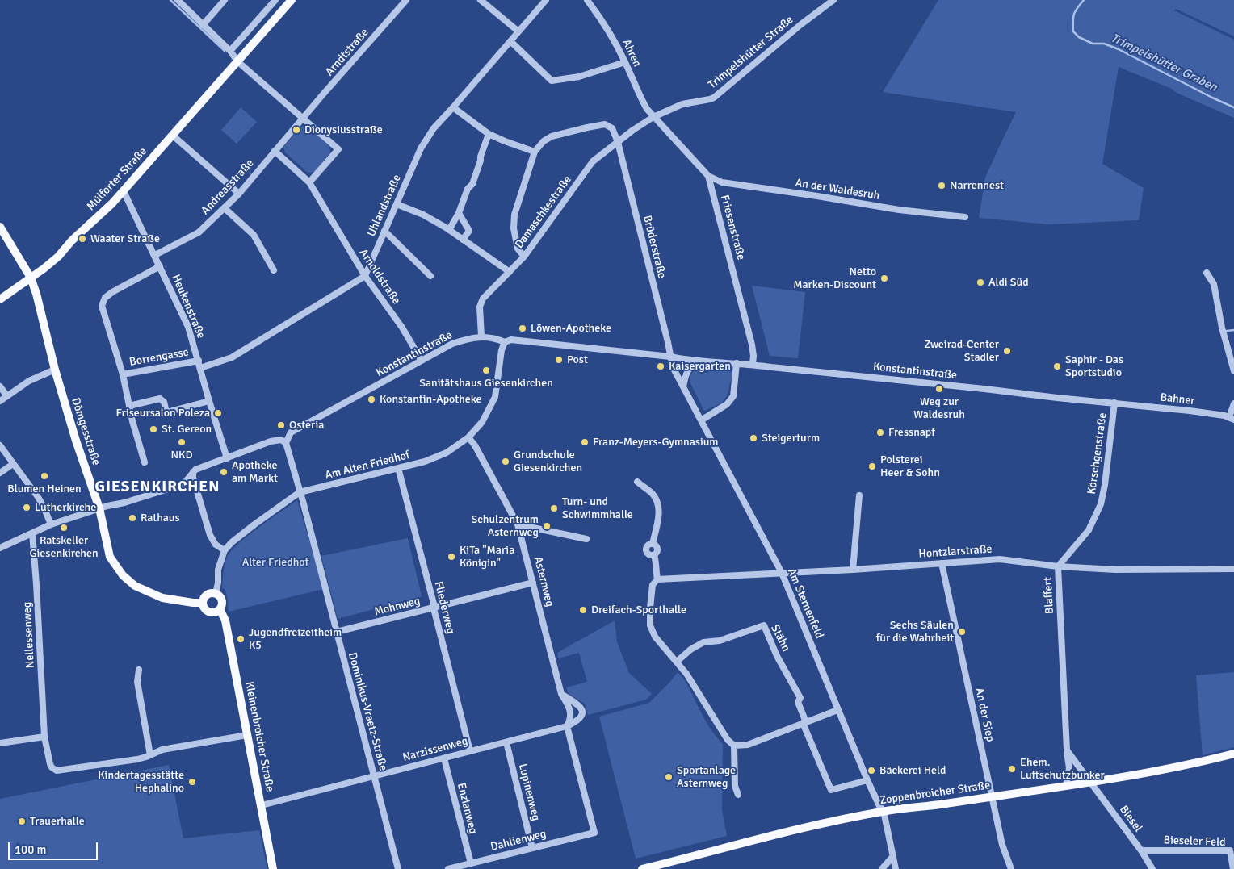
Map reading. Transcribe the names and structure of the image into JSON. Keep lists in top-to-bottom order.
{
  "streets": {
    "main road": [
      "Mülforter Straße",
      "Dömgesstraße",
      "Kleinenbroicher Straße",
      "Zoppenbroicher Straße"
    ],
    "street": [
      "Arndtstraße",
      "Trimpelshütter Straße",
      "Ahren",
      "Andreasstraße",
      "An der Waldesruh",
      "Uhlandstraße",
      "Damaschkestraße",
      "Friesenstraße",
      "Brüderstraße",
      "Arnoldstraße",
      "Heukenstraße",
      "Konstantinstraße",
      "Borrengasse",
      "Bahner",
      "Körschgenstraße",
      "Am Alten Friedhof",
      "Hontzlarstraße",
      "Asternweg",
      "Blaffert",
      "Am Sternenfeld",
      "Mohnweg",
      "Fliederweg",
      "Nellessenweg",
      "Stähn",
      "Dominikus-Vraetz-Straße",
      "An der Siep",
      "Narzissenweg",
      "Lupinenweg",
      "Enzianweg",
      "Biesel",
      "Dahlienweg",
      "Bieseler Feld"
    ]
  },
  "crossings": [
    ["Arndtstraße", "Andreasstraße"],
    ["Trimpelshütter Straße", "Ahren"],
    ["Trimpelshütter Straße", "Damaschkestraße"],
    ["Trimpelshütter Straße", "Friesenstraße"],
    ["Ahren", "Damaschkestraße"],
    ["Ahren", "Friesenstraße"],
    ["Mülforter Straße", "Heukenstraße"],
    ["Mülforter Straße", "Dömgesstraße"],
    ["Andreasstraße", "Arnoldstraße"],
    ["Andreasstraße", "Heukenstraße"],
    ["An der Waldesruh", "Friesenstraße"],
    ["Uhlandstraße", "Arnoldstraße"],
    ["Damaschkestraße", "Friesenstraße"],
    ["Damaschkestraße", "Brüderstraße"],
    ["Damaschkestraße", "Konstantinstraße"],
    ["Friesenstraße", "Konstantinstraße"],
    ["Brüderstraße", "Konstantinstraße"],
    ["Brüderstraße", "Am Sternenfeld"],
    ["Arnoldstraße", "Konstantinstraße"],
    ["Heukenstraße", "Borrengasse"],
    ["Konstantinstraße", "Bahner"],
    ["Konstantinstraße", "Körschgenstraße"],
    ["Konstantinstraße", "Am Alten Friedhof"],
    ["Konstantinstraße", "Am Sternenfeld"],
    ["Konstantinstraße", "Dominikus-Vraetz-Straße"],
    ["Dömgesstraße", "Am Alten Friedhof"],
    ["Dömgesstraße", "Kleinenbroicher Straße"],
    ["Körschgenstraße", "Hontzlarstraße"],
    ["Körschgenstraße", "Blaffert"],
    ["Am Alten Friedhof", "Asternweg"],
    ["Am Alten Friedhof", "Fliederweg"],
    ["Am Alten Friedhof", "Dominikus-Vraetz-Straße"],
    ["Am Alten Friedhof", "Kleinenbroicher Straße"],
    ["Hontzlarstraße", "Blaffert"],
    ["Hontzlarstraße", "Am Sternenfeld"],
    ["Hontzlarstraße", "An der Siep"],
    ["Asternweg", "Mohnweg"],
    ["Asternweg", "Narzissenweg"],
    ["Asternweg", "Dahlienweg"],
    ["Blaffert", "Zoppenbroicher Straße"],
    ["Am Sternenfeld", "Zoppenbroicher Straße"],
    ["Mohnweg", "Fliederweg"],
    ["Mohnweg", "Dominikus-Vraetz-Straße"],
    ["Fliederweg", "Narzissenweg"],
    ["Nellessenweg", "Kleinenbroicher Straße"],
    ["Dominikus-Vraetz-Straße", "Narzissenweg"],
    ["An der Siep", "Zoppenbroicher Straße"],
    ["Kleinenbroicher Straße", "Narzissenweg"],
    ["Narzissenweg", "Lupinenweg"],
    ["Narzissenweg", "Enzianweg"],
    ["Lupinenweg", "Dahlienweg"],
    ["Zoppenbroicher Straße", "Biesel"],
    ["Enzianweg", "Dahlienweg"],
    ["Biesel", "Bieseler Feld"]
  ],
  "districts": ["GIESENKIRCHEN"],
  "water": ["Trimpelshütter Graben"],
  "parks": ["Alter Friedhof"],
  "places": [
    "Dionysiusstraße",
    "Narrennest",
    "Waater Straße",
    "Netto Marken-Discount",
    "Aldi Süd",
    "Löwen-Apotheke",
    "Zweirad-Center Stadler",
    "Post",
    "Kaisergarten",
    "Saphir - Das Sportstudio",
    "Sanitätshaus Giesenkirchen",
    "Weg zur Waldesruh",
    "Konstantin-Apotheke",
    "Friseursalon Poleza",
    "Osteria",
    "St. Gereon",
    "Fressnapf",
    "Steigerturm",
    "NKD",
    "Franz-Meyers-Gymnasium",
    "Grundschule Giesenkirchen",
    "Polsterei Heer & Sohn",
    "Apotheke am Markt",
    "Blumen Heinen",
    "Lutherkirche",
    "Turn- und Schwimmhalle",
    "Rathaus",
    "Schulzentrum Asternweg",
    "Ratskeller Giesenkirchen",
    "KiTa \"Maria Königin\"",
    "Dreifach-Sporthalle",
    "Sechs Säulen für die Wahrheit",
    "Jugendfreizeitheim K5",
    "Ehem. Luftschutzbunker",
    "Bäckerei Held",
    "Sportanlage Asternweg",
    "Kindertagesstätte Hephalino",
    "Trauerhalle"
  ],
  "scale_bar": "100 m"
}
